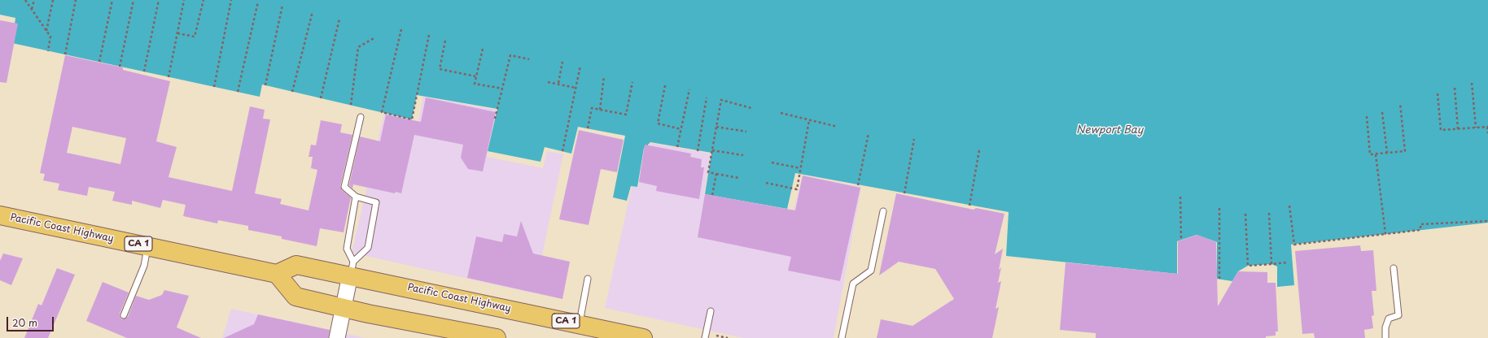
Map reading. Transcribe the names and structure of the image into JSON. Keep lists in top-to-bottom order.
{
  "streets": {
    "highway": ["Pacific Coast Highway", "CA 1"]
  },
  "water": ["Newport Bay"],
  "scale_bar": "20 m"
}
